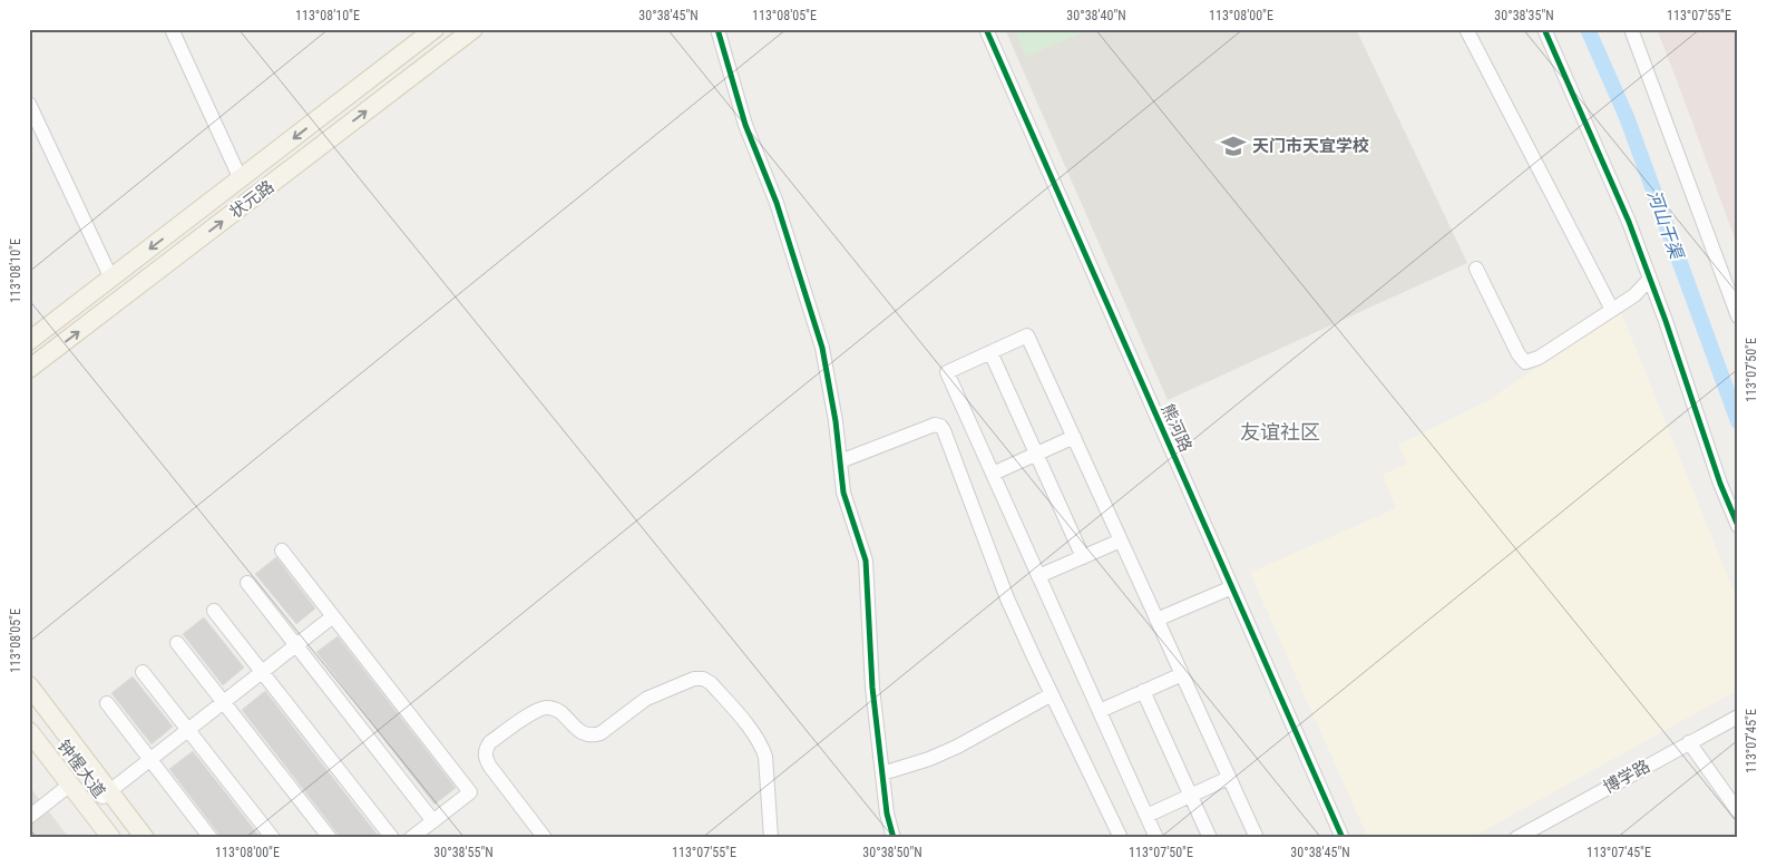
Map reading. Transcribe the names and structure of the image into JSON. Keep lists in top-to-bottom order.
{
  "streets": {
    "main road": ["状元路", "钟惺大道"],
    "street": ["熊河路", "博学路"]
  },
  "districts": ["友谊社区"],
  "water": ["河山干渠"],
  "places": {
    "school or university": ["天门市天宜学校"]
  },
  "coordinates": [
    "113°08'10\"E",
    "30°38'45\"N",
    "113°08'05\"E",
    "30°38'40\"N",
    "113°08'00\"E",
    "30°38'35\"N",
    "113°07'55\"E",
    "113°07'50\"E",
    "113°07'45\"E",
    "30°38'55\"N",
    "30°38'50\"N"
  ]
}
